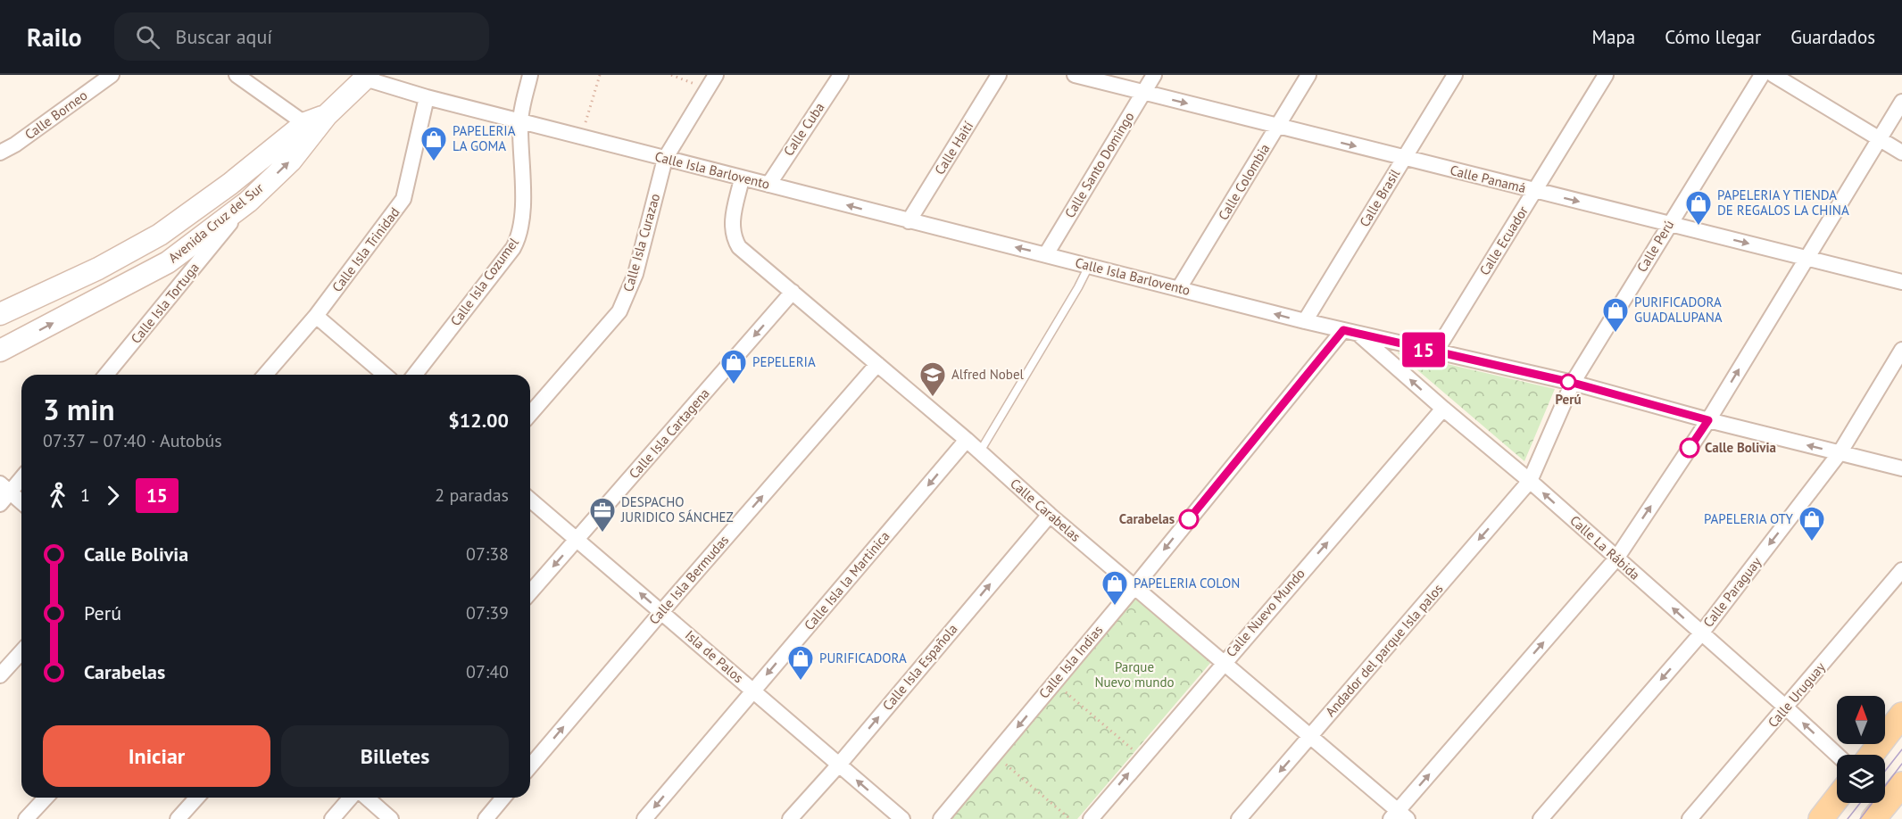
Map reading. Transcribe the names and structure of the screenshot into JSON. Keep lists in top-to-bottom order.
{
  "streets": {
    "main road": ["Avenida Cruz del Sur"],
    "street": [
      "Calle Borneo",
      "Calle Cuba",
      "Calle Haití",
      "Calle Santo Domingo",
      "Calle Isla Barlovento",
      "Calle Panamá",
      "Calle Colombia",
      "Calle Brasil",
      "Calle Ecuador",
      "Calle Isla Curazao",
      "Calle Perú",
      "Calle Isla Trinidad",
      "Calle Isla Cozumel",
      "Calle Isla Tortuga",
      "Calle Isla Cartagena",
      "Calle Carabelas",
      "Calle La Rábida",
      "Calle Isla Bermudas",
      "Calle Isla la Martinica",
      "Calle Paraguay",
      "Calle Nuevo Mundo",
      "Andador del parque Isla palos",
      "Isla de Palos",
      "Calle Isla Indias",
      "Calle Isla Española",
      "Calle Uruguay"
    ]
  },
  "crossings": [
    ["Calle Cuba", "Calle Isla Barlovento"],
    ["Calle Haití", "Calle Isla Barlovento"],
    ["Calle Santo Domingo", "Calle Isla Barlovento"],
    ["Calle Santo Domingo", "Calle Panamá"],
    ["Calle Isla Barlovento", "Calle Colombia"],
    ["Calle Isla Barlovento", "Calle Brasil"],
    ["Calle Isla Barlovento", "Avenida Cruz del Sur"],
    ["Calle Isla Barlovento", "Calle Ecuador"],
    ["Calle Isla Barlovento", "Calle Isla Curazao"],
    ["Calle Isla Barlovento", "Calle Perú"],
    ["Calle Isla Barlovento", "Calle Isla Trinidad"],
    ["Calle Isla Barlovento", "Calle Isla Cozumel"],
    ["Calle Isla Barlovento", "Calle Carabelas"],
    ["Calle Isla Barlovento", "Calle La Rábida"],
    ["Calle Isla Barlovento", "Calle Paraguay"],
    ["Calle Isla Barlovento", "Calle Isla Indias"],
    ["Calle Panamá", "Calle Colombia"],
    ["Calle Panamá", "Calle Brasil"],
    ["Calle Panamá", "Calle Ecuador"],
    ["Calle Panamá", "Calle Perú"],
    ["Avenida Cruz del Sur", "Calle Isla Tortuga"],
    ["Calle Perú", "Calle La Rábida"],
    ["Calle Perú", "Andador del parque Isla palos"],
    ["Calle Isla Cartagena", "Calle Carabelas"],
    ["Calle Isla Cartagena", "Isla de Palos"],
    ["Calle Carabelas", "Calle Isla Bermudas"],
    ["Calle Carabelas", "Calle Isla la Martinica"],
    ["Calle Carabelas", "Calle Nuevo Mundo"],
    ["Calle Carabelas", "Andador del parque Isla palos"],
    ["Calle Carabelas", "Calle Isla Indias"],
    ["Calle Carabelas", "Calle Isla Española"],
    ["Calle La Rábida", "Calle Paraguay"],
    ["Calle La Rábida", "Calle Nuevo Mundo"],
    ["Calle La Rábida", "Andador del parque Isla palos"],
    ["Calle La Rábida", "Calle Uruguay"],
    ["Calle Isla Bermudas", "Isla de Palos"],
    ["Calle Isla la Martinica", "Isla de Palos"],
    ["Isla de Palos", "Calle Isla Española"]
  ],
  "one_way": [
    "Calle Panamá",
    "Calle Isla Cartagena",
    "Calle La Rábida",
    "Calle Isla Bermudas",
    "Calle Isla la Martinica",
    "Calle Nuevo Mundo",
    "Isla de Palos",
    "Calle Isla Indias",
    "Calle Isla Española"
  ],
  "parks": ["Parque Nuevo mundo"],
  "places": {
    "shop": [
      "PAPELERIA LA GOMA",
      "PAPELERIA Y TIENDA DE REGALOS LA CHINA",
      "PURIFICADORA GUADALUPANA",
      "PEPELERIA",
      "PAPELERIA OTY",
      "PAPELERIA COLON",
      "PURIFICADORA"
    ],
    "other": ["Perú", "Calle Bolivia", "Carabelas"],
    "school or university": ["Alfred Nobel"],
    "office": ["DESPACHO JURIDICO SÁNCHEZ"]
  },
  "lines": ["bus line 15"],
  "north": "top",
  "page": {
    "header": "Railo",
    "search": "Buscar aquí",
    "nav": ["Mapa", "Cómo llegar", "Guardados"],
    "on_map": "15",
    "heading": ["3 min", "07:37 – 07:40 · Autobús", "$12.00"],
    "legs": ["1", "15", "2 paradas"],
    "list": [
      {
        "name": "Calle Bolivia",
        "value": "07:38"
      },
      {
        "name": "Perú",
        "value": "07:39"
      },
      {
        "name": "Carabelas",
        "value": "07:40"
      }
    ],
    "buttons": ["Iniciar", "Billetes"]
  }
}
